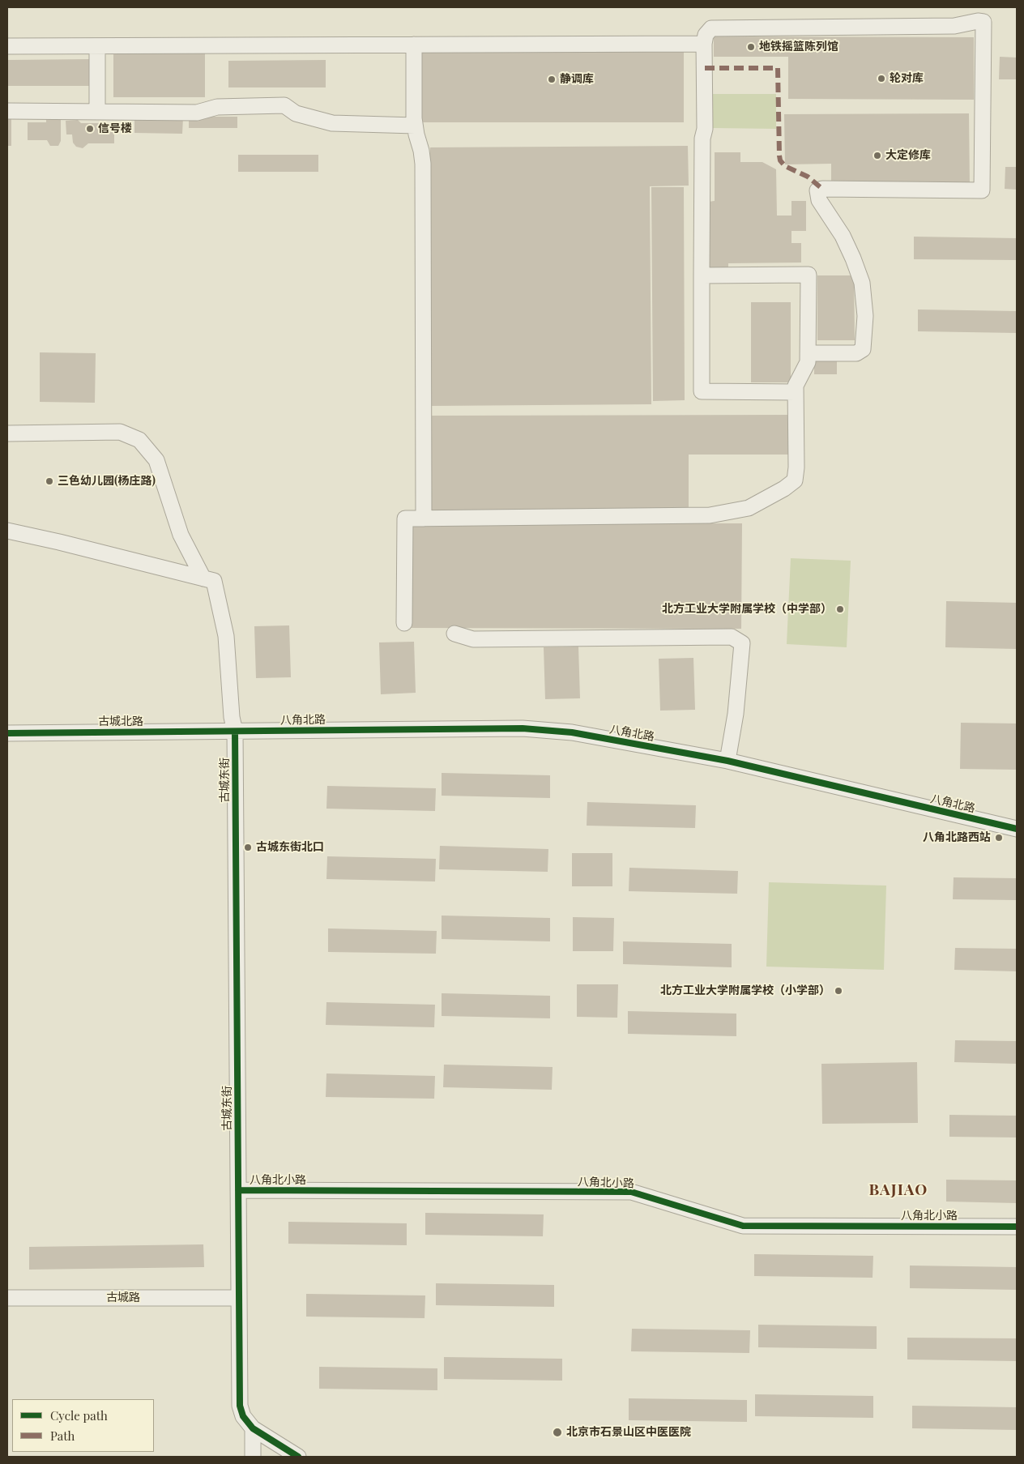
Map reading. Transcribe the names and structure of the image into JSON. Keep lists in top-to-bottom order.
{
  "streets": {
    "street": [
      "八角北路",
      "古城北路",
      "古城东街",
      "八角北小路",
      "古城路"
    ]
  },
  "crossings": [
    ["八角北路", "古城北路"],
    ["八角北路", "古城东街"],
    ["古城北路", "古城东街"],
    ["古城东街", "八角北小路"],
    ["古城东街", "古城路"]
  ],
  "districts": ["BAJIAO"],
  "places": [
    "地铁摇篮陈列馆",
    "轮对库",
    "静调库",
    "信号楼",
    "大定修库",
    "三色幼儿园(杨庄路)",
    "北方工业大学附属学校（中学部）",
    "八角北路西站",
    "古城东街北口",
    "北方工业大学附属学校（小学部）",
    "北京市石景山区中医医院"
  ],
  "legend": ["Cycle path", "Path"]
}
